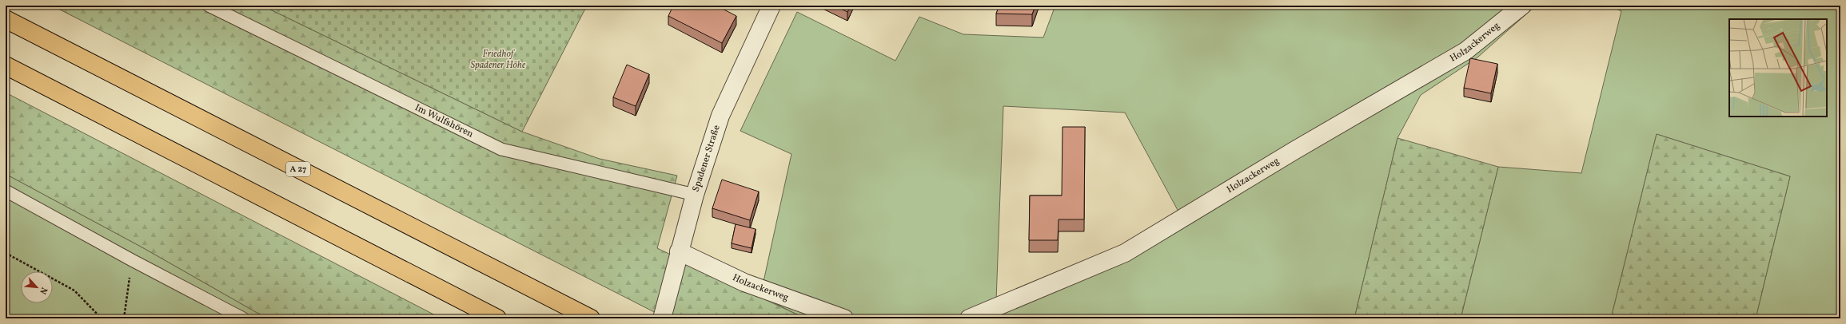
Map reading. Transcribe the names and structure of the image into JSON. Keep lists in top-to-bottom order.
{
  "streets": {
    "highway": ["A 27"],
    "street": ["Holzackerweg", "Spadener Straße"],
    "lane": ["Im Wulfshören"]
  },
  "crossings": [
    ["Holzackerweg", "Spadener Straße"],
    ["Im Wulfshören", "Spadener Straße"]
  ],
  "parks": ["Friedhof Spadener Höhe"],
  "north": "bottom right"
}
